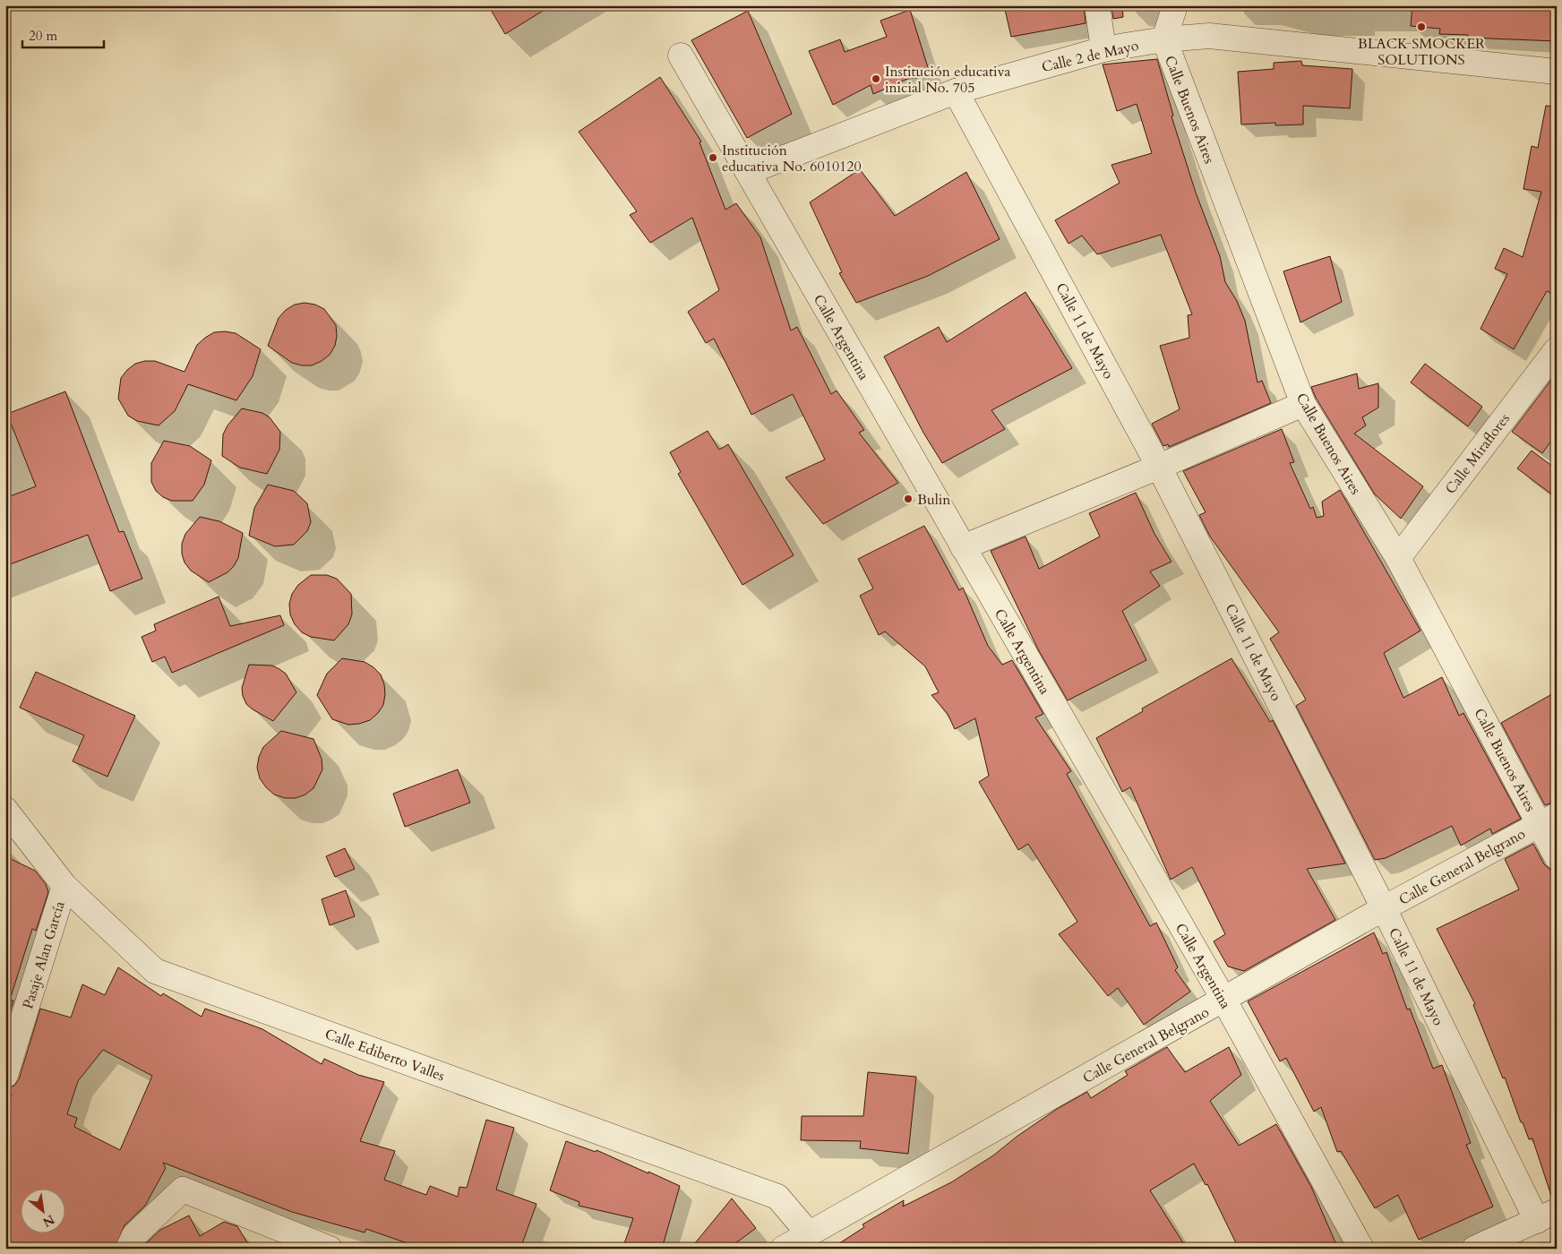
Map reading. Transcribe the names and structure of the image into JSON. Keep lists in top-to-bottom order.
{
  "streets": {
    "street": [
      "Calle 2 de Mayo",
      "Calle Buenos Aires",
      "Calle 11 de Mayo",
      "Calle Argentina",
      "Calle Miraflores",
      "Calle General Belgrano",
      "Pasaje Alan García",
      "Calle Ediberto Valles"
    ]
  },
  "crossings": [
    ["Calle 2 de Mayo", "Calle Buenos Aires"],
    ["Calle 2 de Mayo", "Calle 11 de Mayo"],
    ["Calle 2 de Mayo", "Calle Argentina"],
    ["Calle Buenos Aires", "Calle Miraflores"],
    ["Calle Buenos Aires", "Calle General Belgrano"],
    ["Calle 11 de Mayo", "Calle General Belgrano"],
    ["Calle Argentina", "Calle General Belgrano"],
    ["Calle General Belgrano", "Calle Ediberto Valles"],
    ["Pasaje Alan García", "Calle Ediberto Valles"]
  ],
  "places": [
    "BLACK SMOCKER SOLUTIONS",
    "Institución educativa inicial No. 705",
    "Institución educativa No. 6010120",
    "Bulin"
  ],
  "scale_bar": "20 m",
  "north": "bottom right"
}
